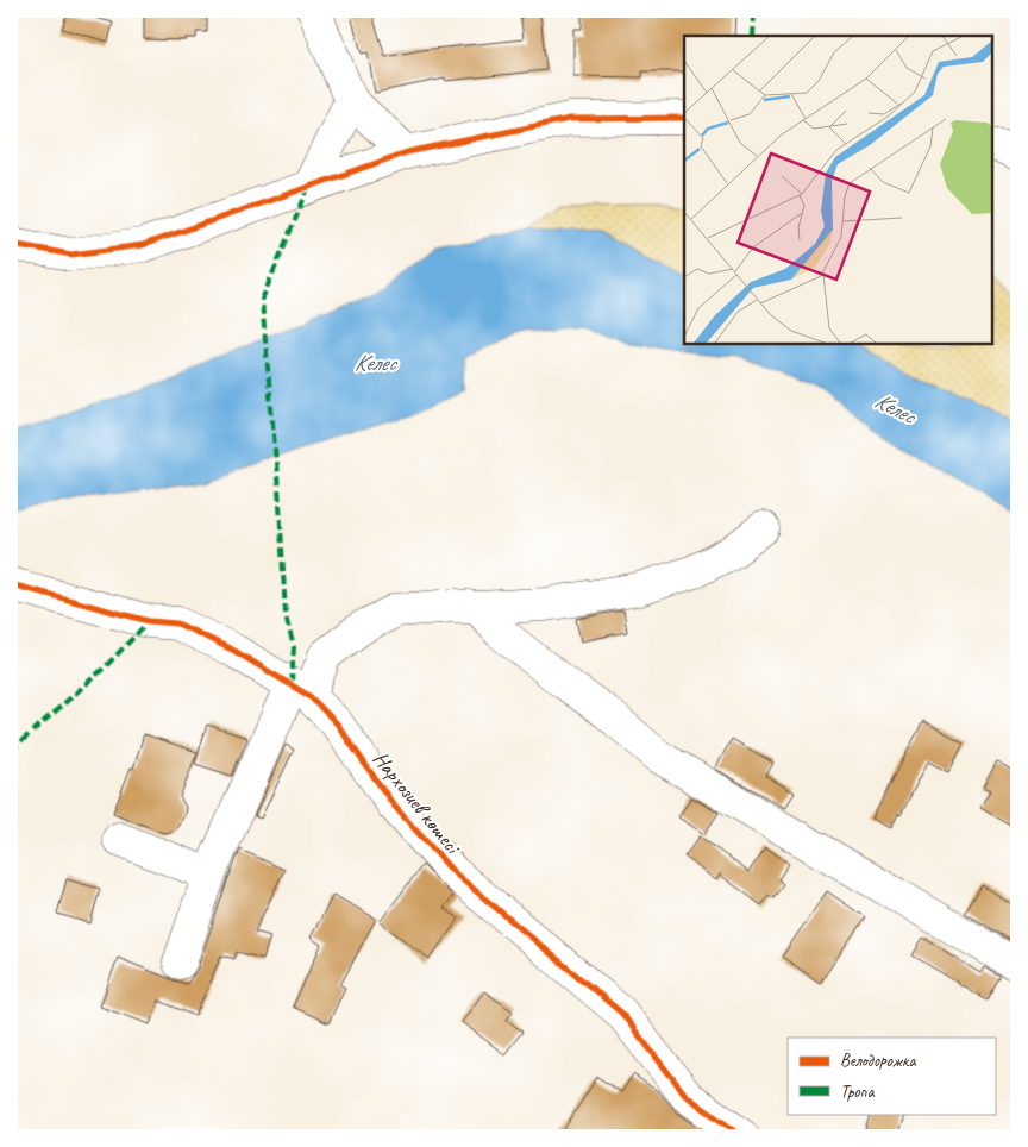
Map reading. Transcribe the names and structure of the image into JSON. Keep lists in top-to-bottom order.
{
  "streets": {
    "street": ["Нархозиев көшесі"]
  },
  "water": ["Келес"],
  "legend": ["Велодорожка", "Тропа"]
}
